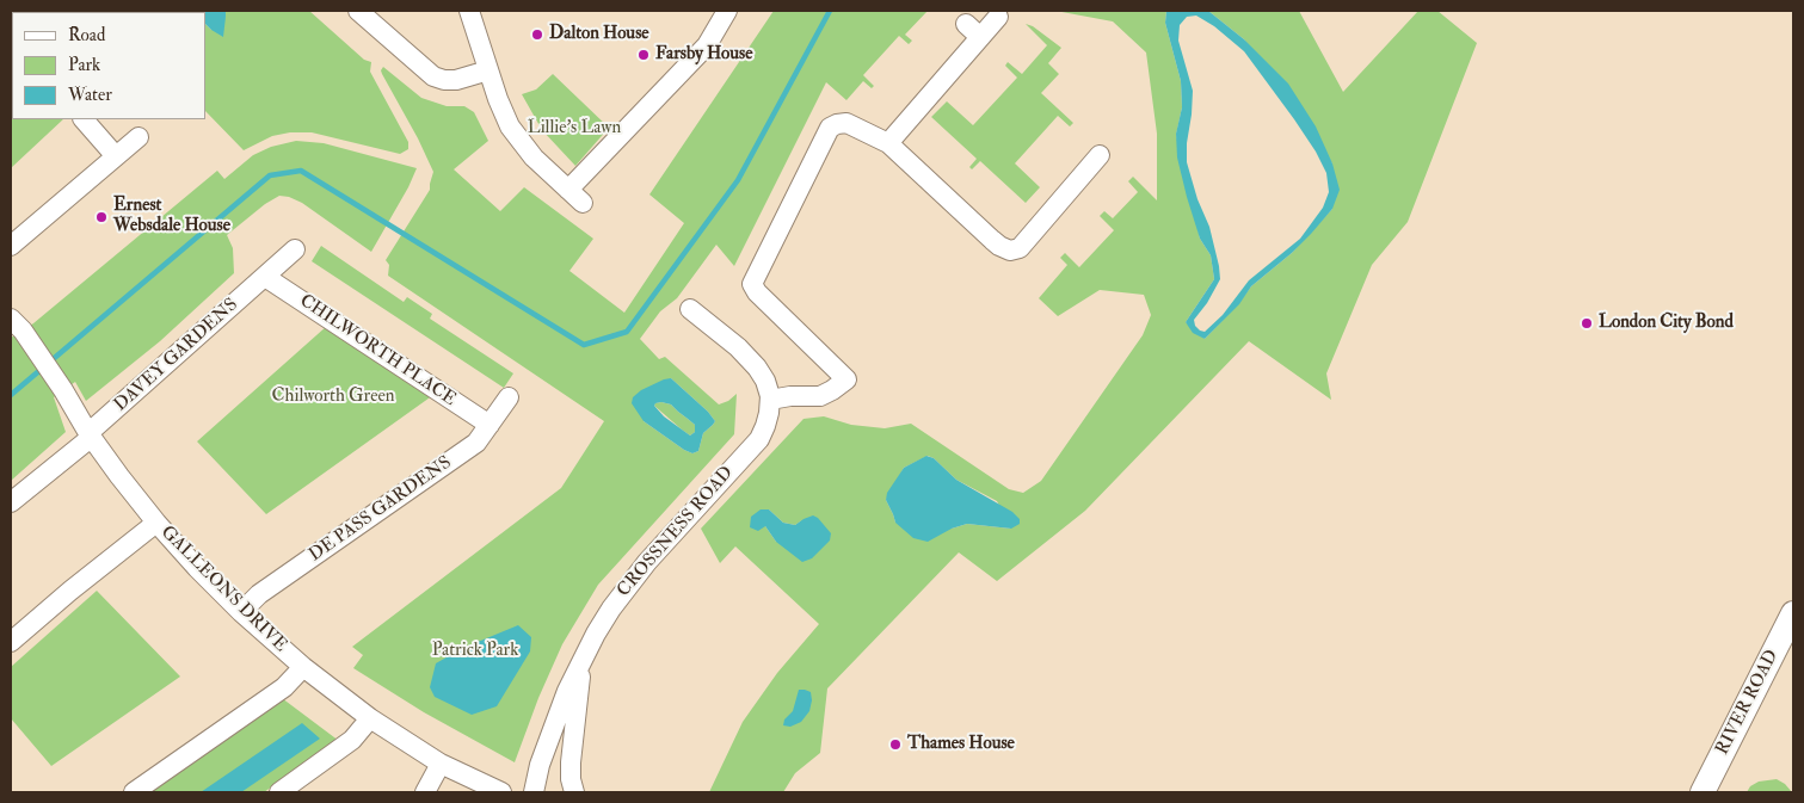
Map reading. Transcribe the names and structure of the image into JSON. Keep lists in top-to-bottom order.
{
  "streets": {
    "street": [
      "CHILWORTH PLACE",
      "DAVEY GARDENS",
      "DE PASS GARDENS",
      "CROSSNESS ROAD",
      "GALLEONS DRIVE",
      "RIVER ROAD"
    ]
  },
  "crossings": [
    ["CHILWORTH PLACE", "DAVEY GARDENS"],
    ["CHILWORTH PLACE", "DE PASS GARDENS"],
    ["DAVEY GARDENS", "GALLEONS DRIVE"],
    ["DE PASS GARDENS", "GALLEONS DRIVE"]
  ],
  "parks": ["Lillie's Lawn", "Chilworth Green", "Patrick Park"],
  "places": [
    "Dalton House",
    "Farsby House",
    "Ernest Websdale House",
    "London City Bond",
    "Thames House"
  ],
  "legend": ["Road", "Park", "Water"]
}
